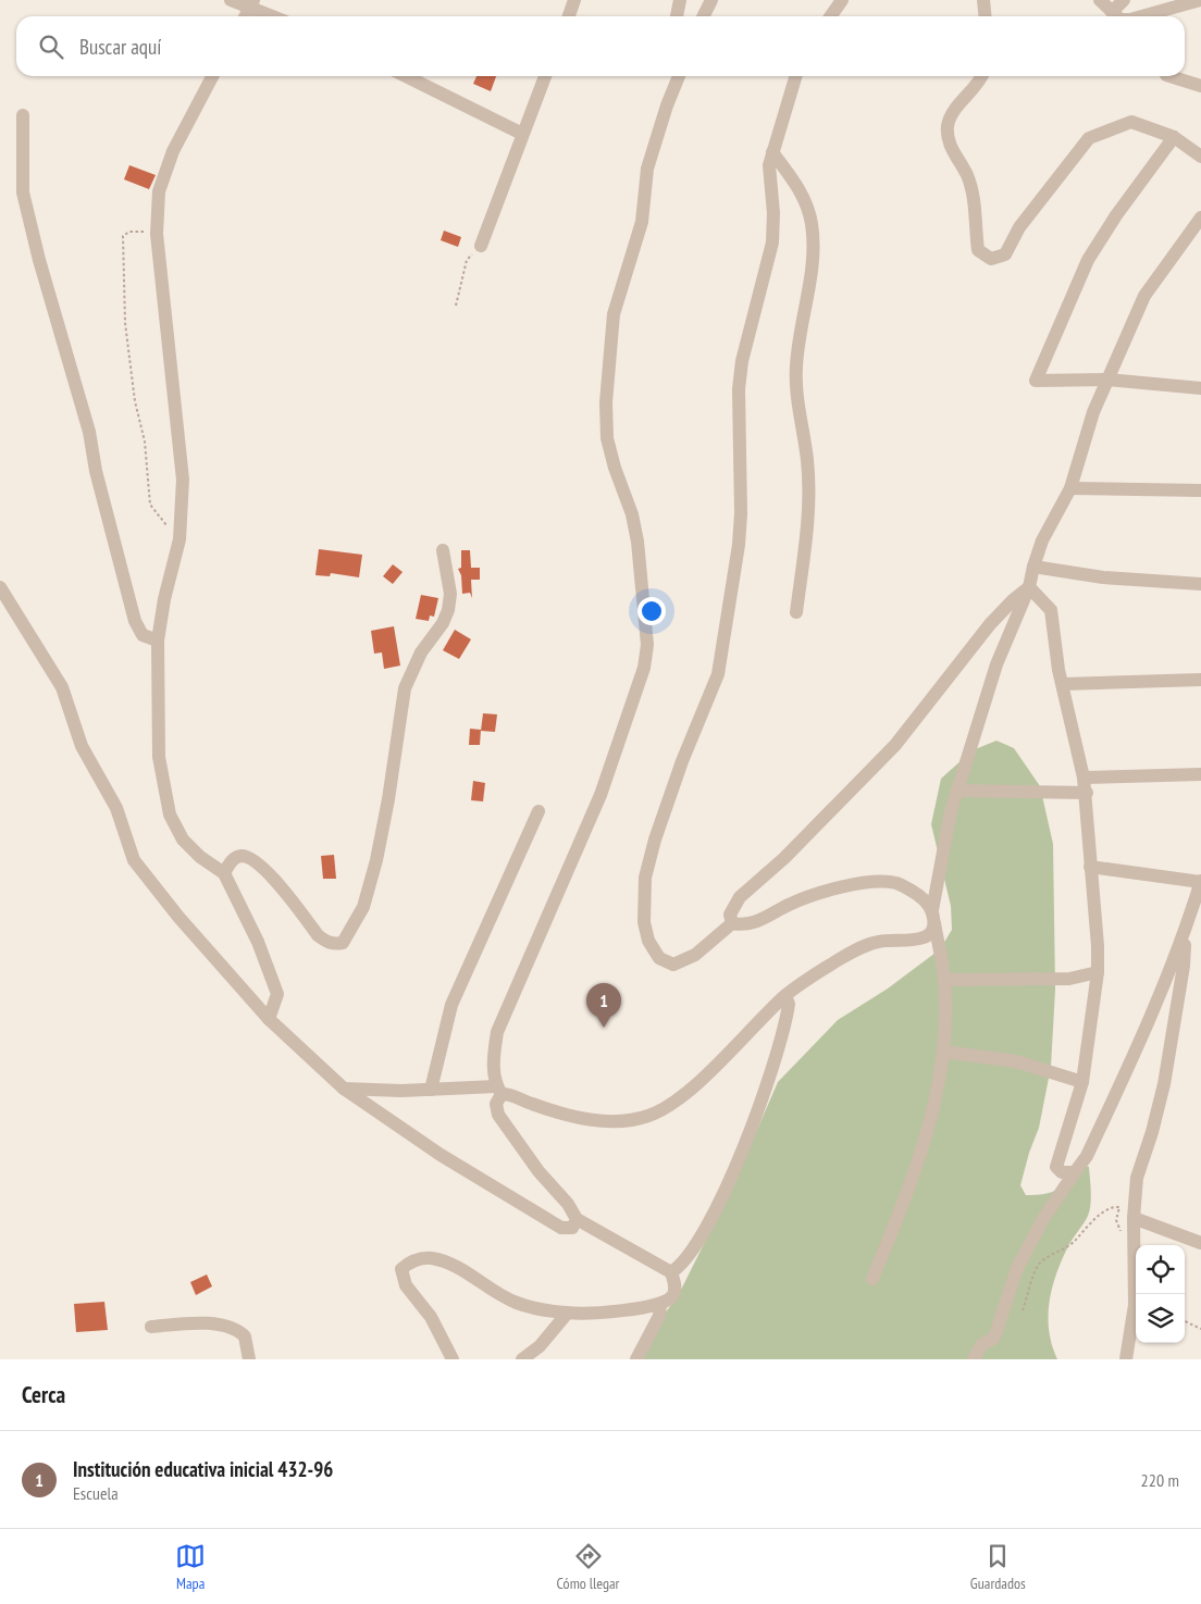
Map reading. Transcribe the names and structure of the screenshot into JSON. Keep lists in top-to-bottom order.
{
  "page": {
    "search": "Buscar aquí",
    "pins": "1",
    "heading": "Cerca",
    "list": [
      {
        "mark": "1",
        "name": "Institución educativa inicial 432-96",
        "note": "Escuela",
        "value": "220 m"
      }
    ],
    "nav": ["Mapa", "Cómo llegar", "Guardados"]
  }
}
